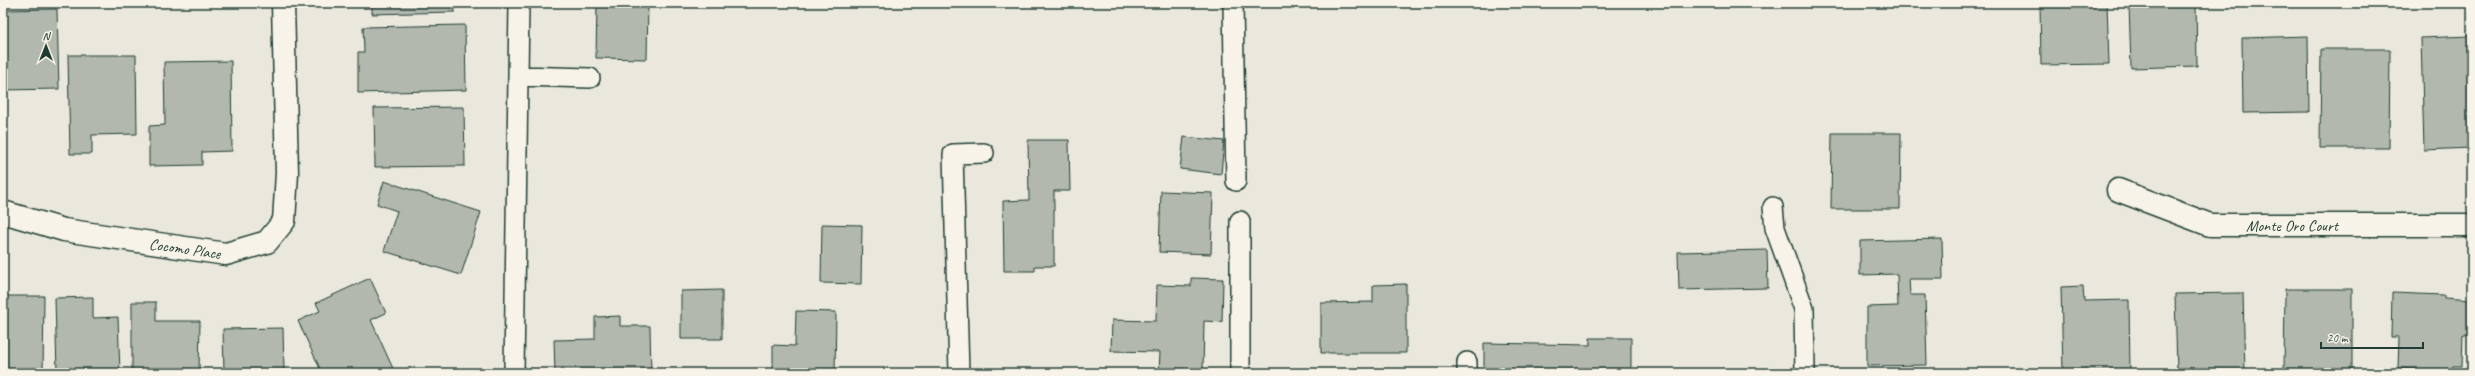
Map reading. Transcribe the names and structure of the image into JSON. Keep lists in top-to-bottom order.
{
  "streets": {
    "street": ["Monte Oro Court", "Cocomo Place"]
  },
  "scale_bar": "20 m",
  "north": "top"
}
